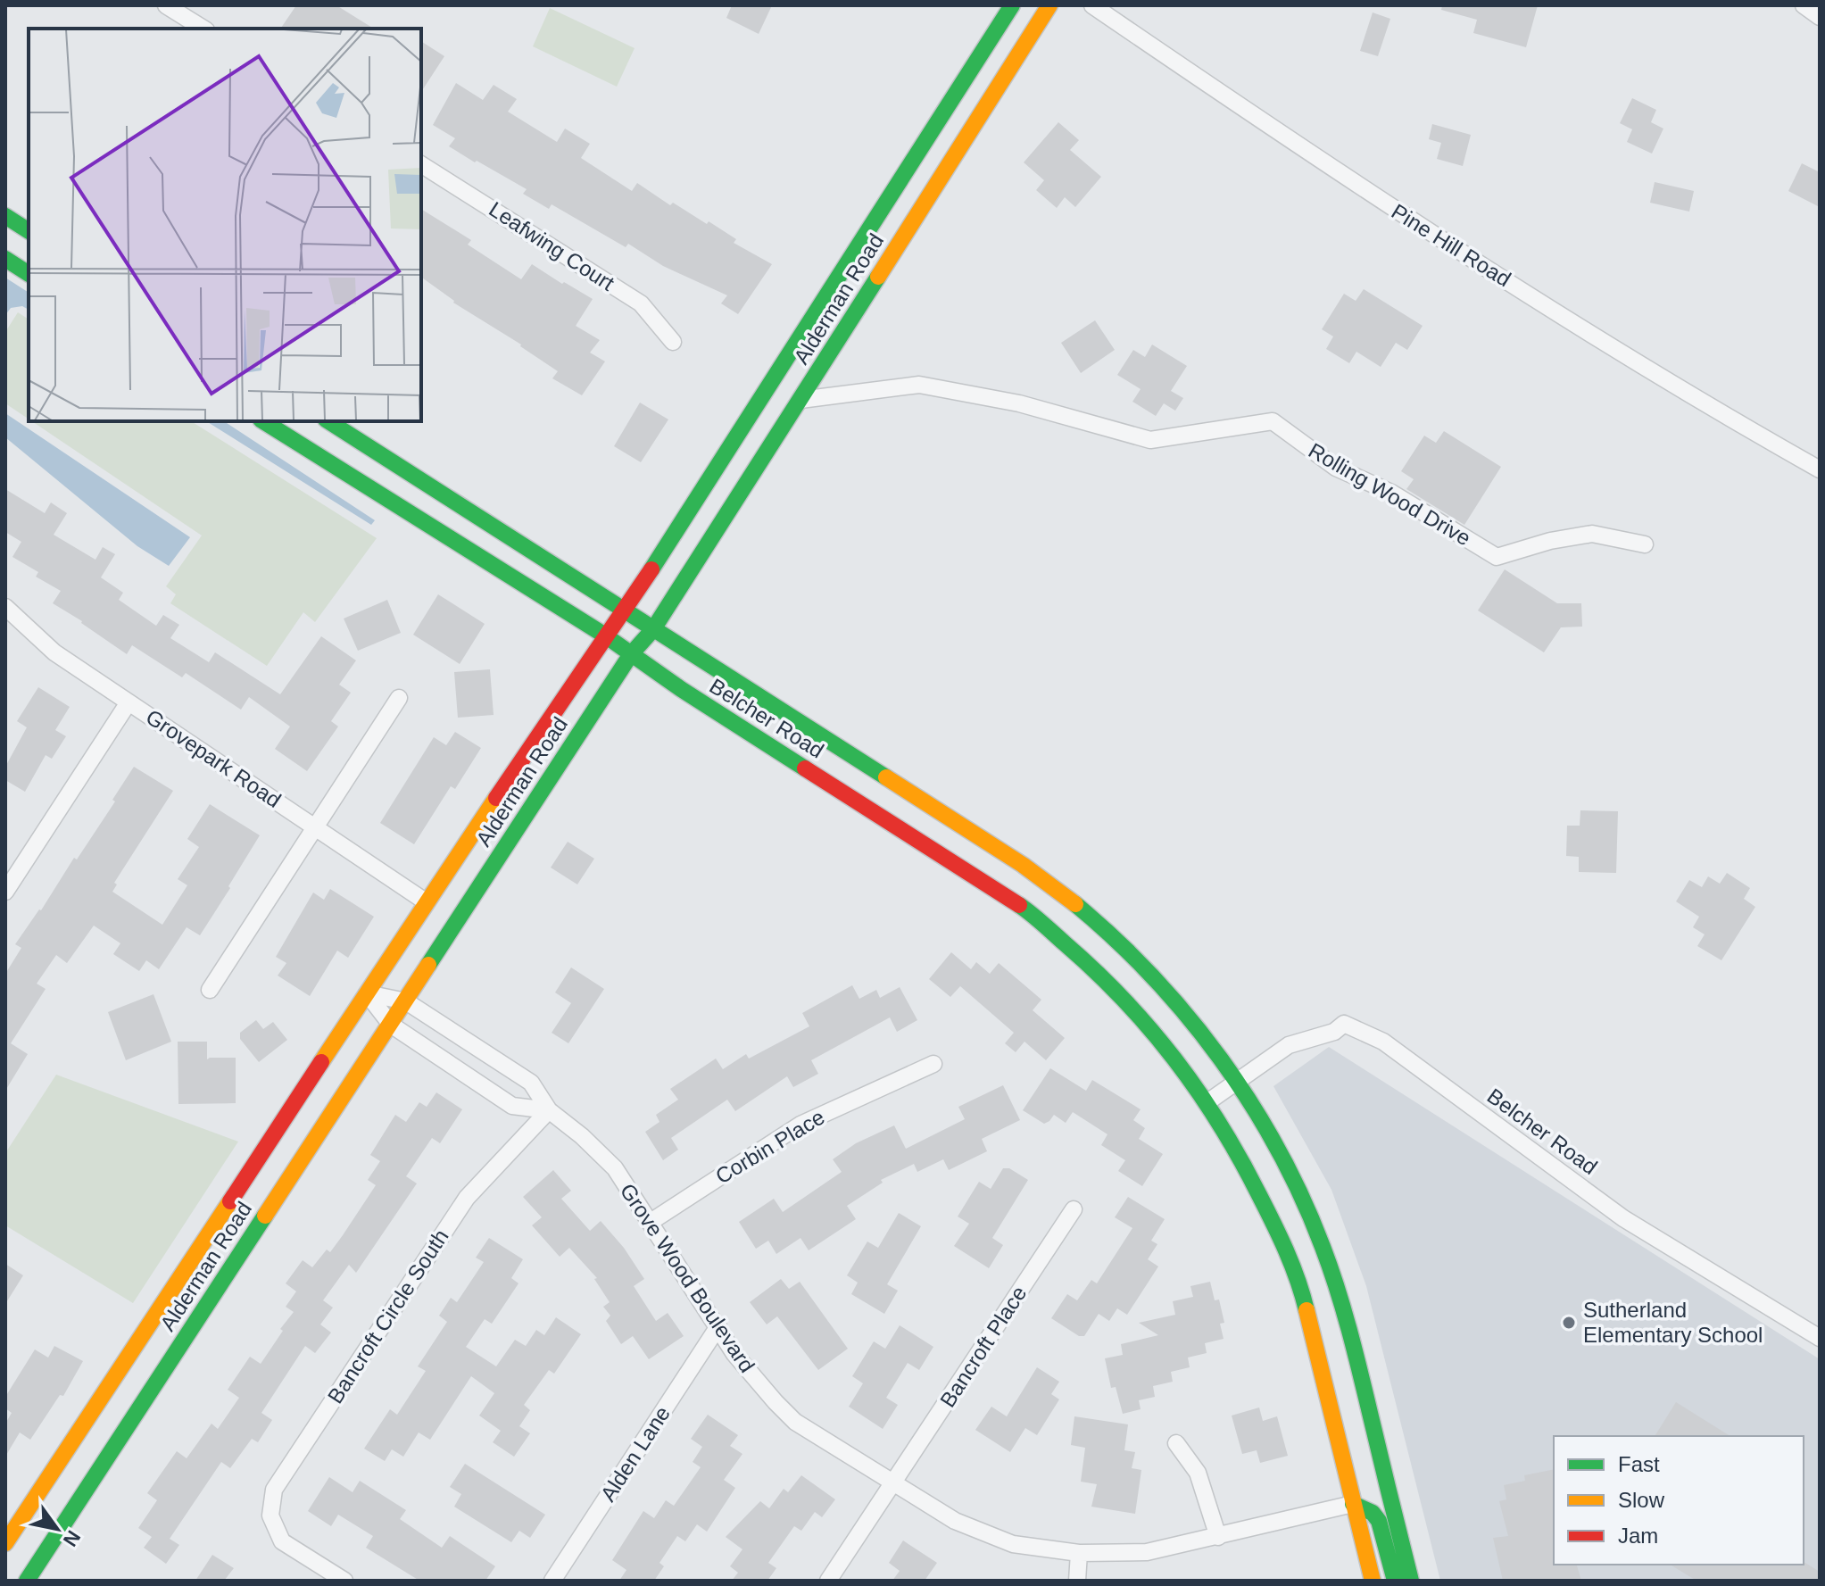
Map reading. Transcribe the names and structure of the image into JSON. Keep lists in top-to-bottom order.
{
  "streets": {
    "main road": ["Alderman Road", "Belcher Road"],
    "street": [
      "Pine Hill Road",
      "Leafwing Court",
      "Rolling Wood Drive",
      "Grovepark Road",
      "Corbin Place",
      "Grove Wood Boulevard",
      "Bancroft Circle South",
      "Bancroft Place",
      "Alden Lane"
    ]
  },
  "crossings": [
    ["Alderman Road", "Rolling Wood Drive"],
    ["Alderman Road", "Belcher Road"],
    ["Alderman Road", "Grovepark Road"],
    ["Alderman Road", "Grove Wood Boulevard"],
    ["Belcher Road", "Grove Wood Boulevard"],
    ["Corbin Place", "Grove Wood Boulevard"],
    ["Grove Wood Boulevard", "Bancroft Circle South"],
    ["Grove Wood Boulevard", "Bancroft Place"],
    ["Grove Wood Boulevard", "Alden Lane"]
  ],
  "places": ["Sutherland Elementary School"],
  "legend": ["Fast", "Slow", "Jam"],
  "north": "bottom right"
}
